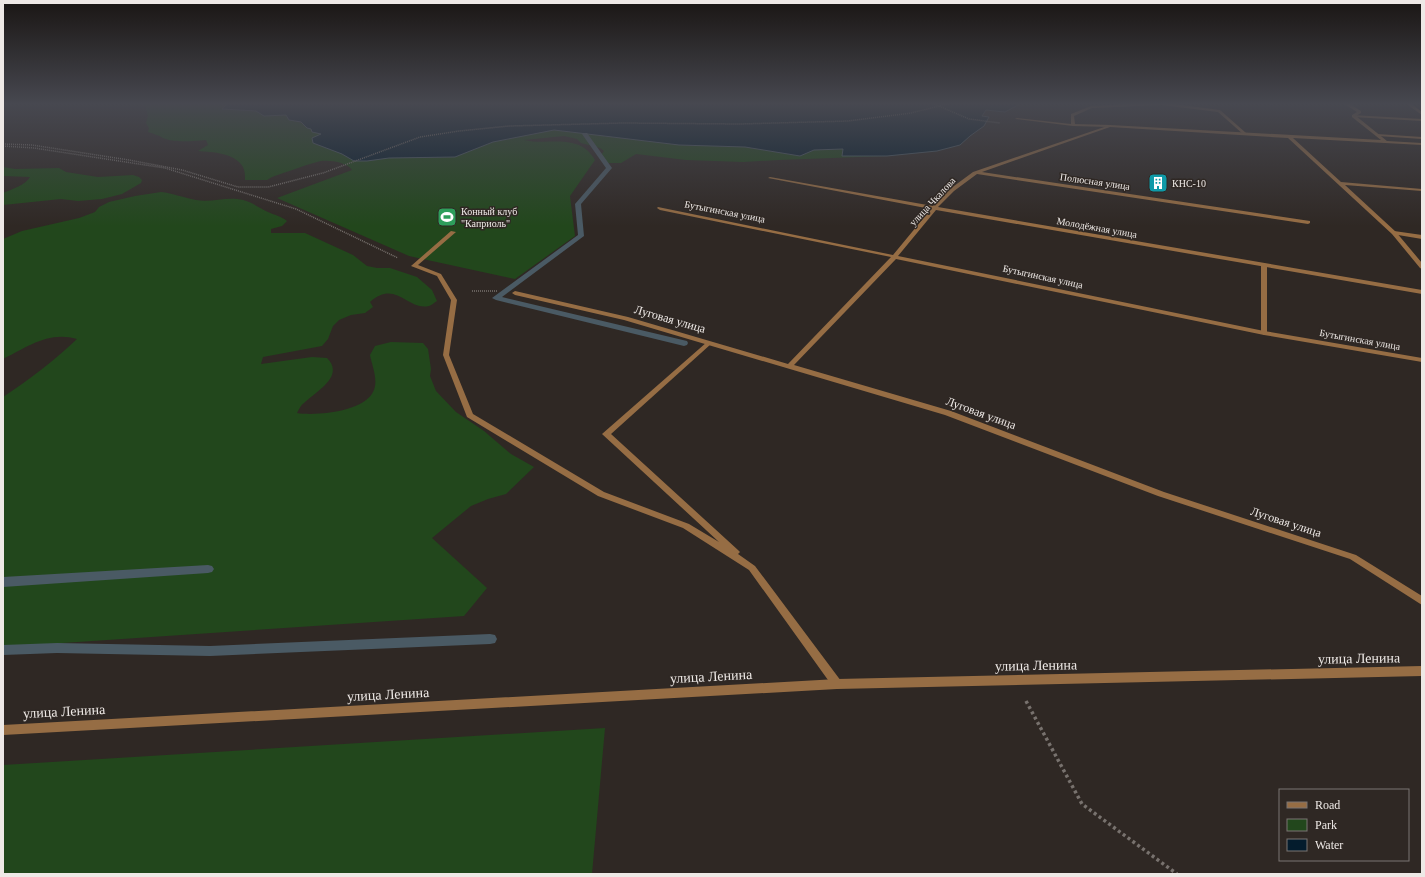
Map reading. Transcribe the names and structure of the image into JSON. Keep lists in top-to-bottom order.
{
  "streets": {
    "street": [
      "Полюсная улица",
      "улица Чкалова",
      "Бутыгинская улица",
      "Молодёжная улица",
      "Луговая улица",
      "улица Ленина"
    ]
  },
  "crossings": [
    ["Полюсная улица", "улица Чкалова"],
    ["улица Чкалова", "Бутыгинская улица"],
    ["улица Чкалова", "Молодёжная улица"],
    ["улица Чкалова", "Луговая улица"]
  ],
  "places": {
    "building": ["КНС-10"],
    "sports": ["Конный клуб \"Каприоль\""]
  },
  "legend": ["Road", "Park", "Water"]
}
